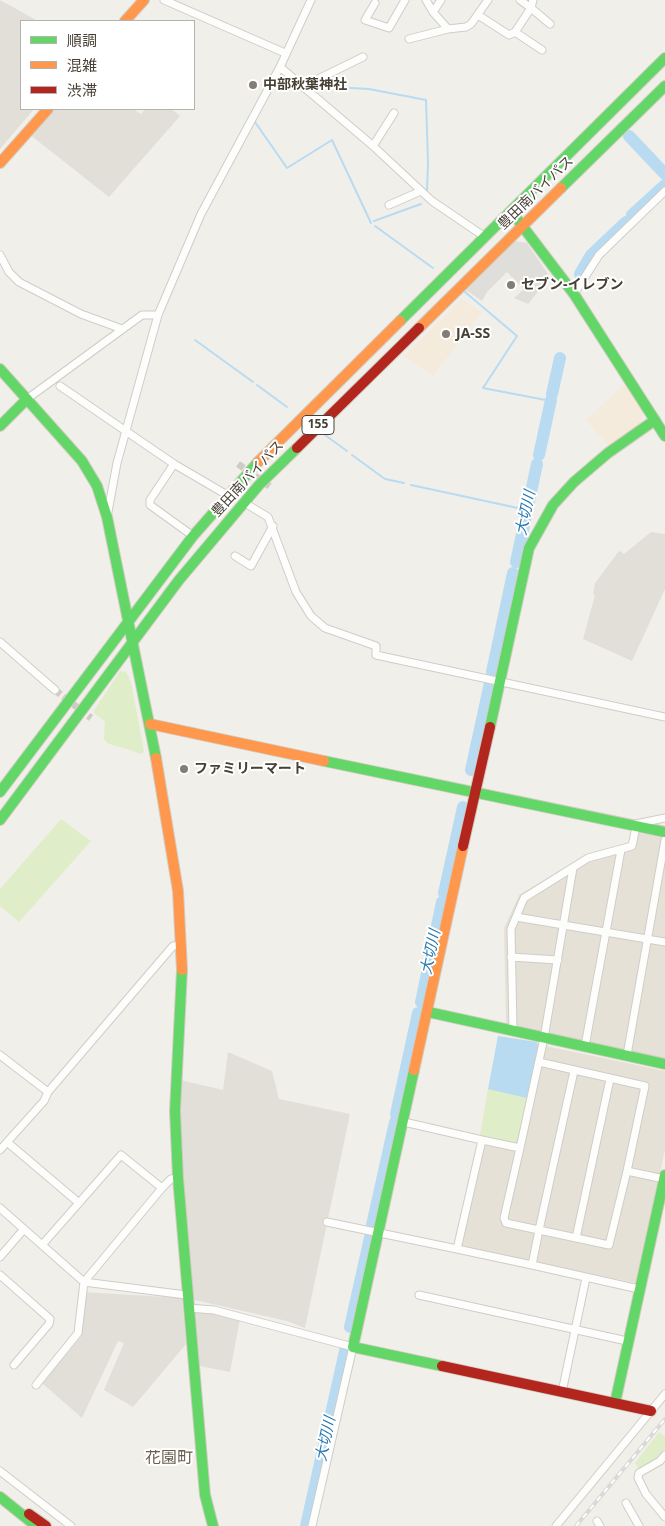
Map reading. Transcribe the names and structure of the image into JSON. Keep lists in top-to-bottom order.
{
  "streets": {
    "main road": ["豊田南バイパス", "155"]
  },
  "crossings": [
    ["豊田南バイパス", "155"]
  ],
  "districts": ["花園町"],
  "water": ["大切川"],
  "places": [
    "中部秋葉神社",
    "セブン-イレブン",
    "JA-SS",
    "ファミリーマート"
  ],
  "legend": ["順調", "混雑", "渋滞"]
}
